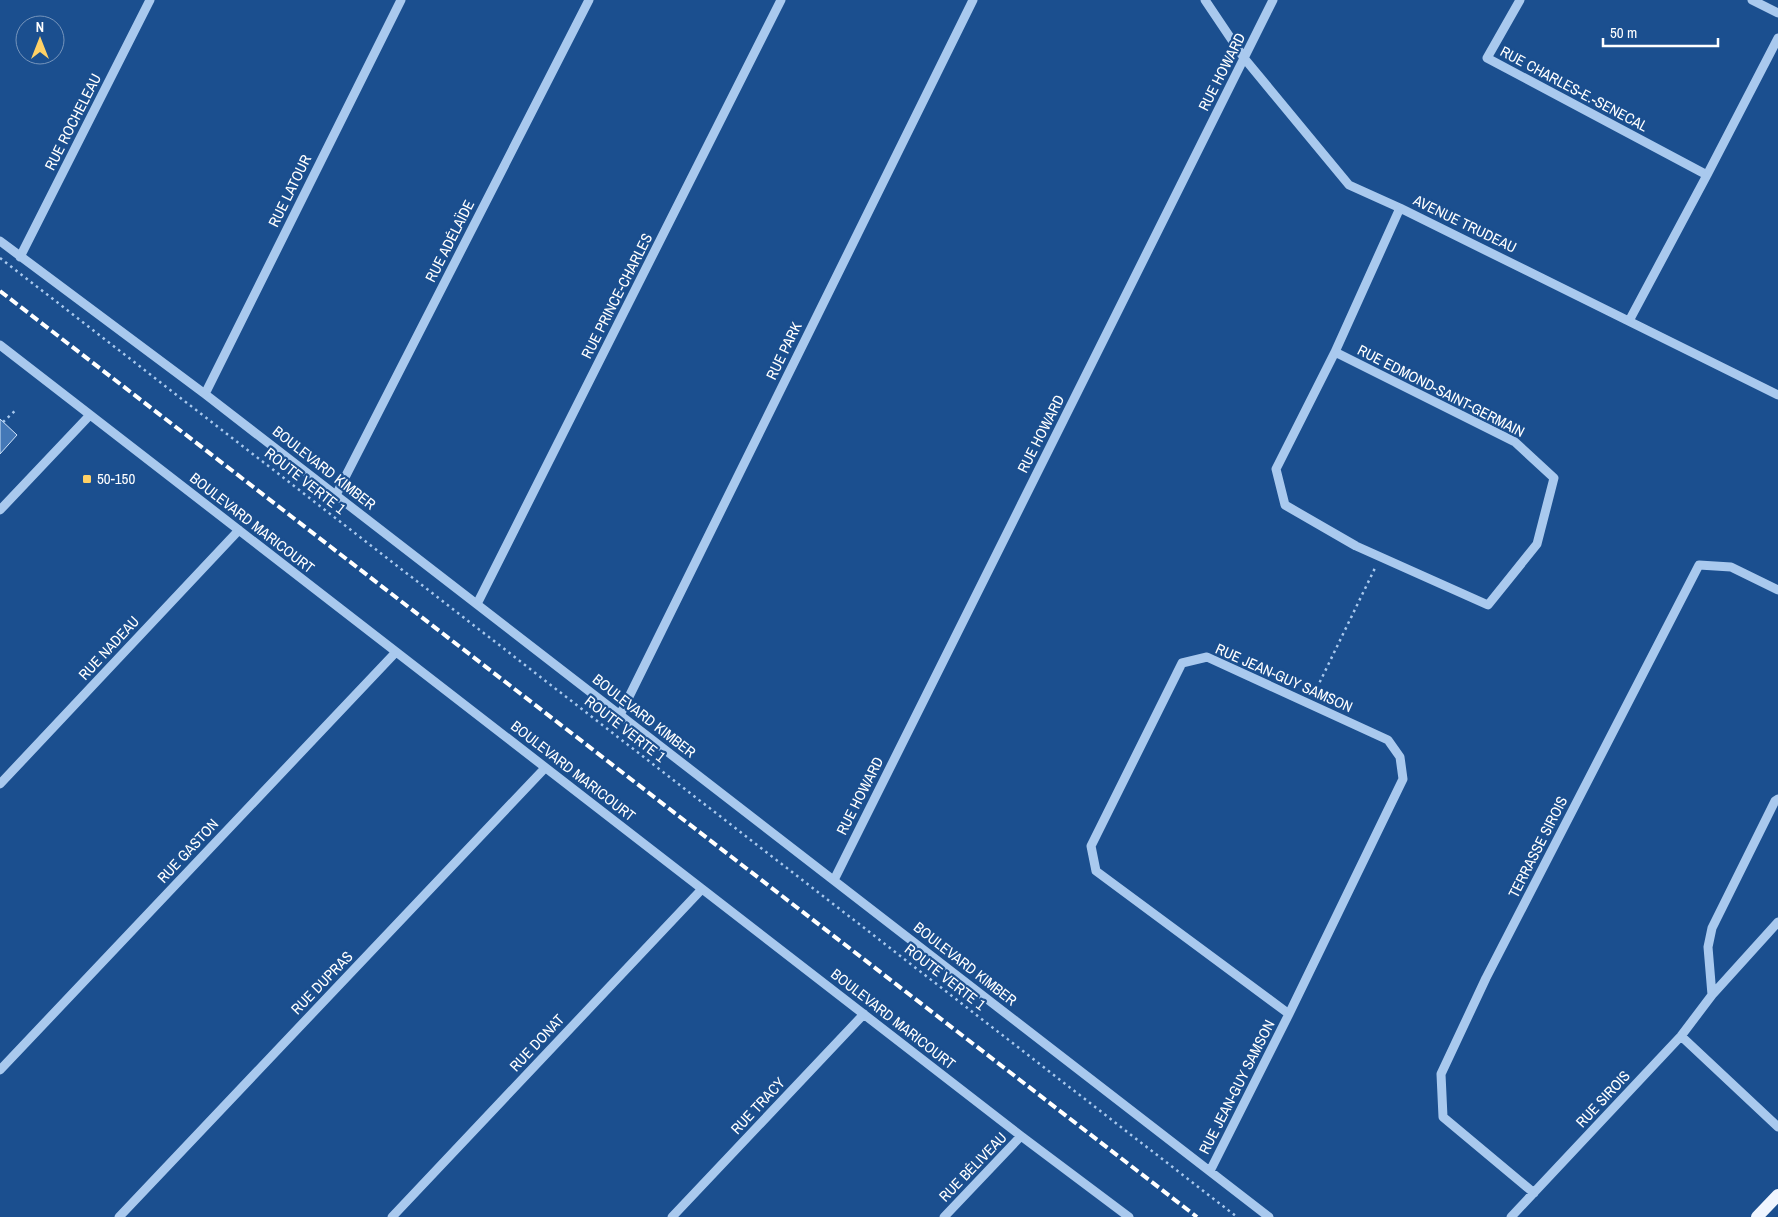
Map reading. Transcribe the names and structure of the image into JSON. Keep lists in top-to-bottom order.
{
  "streets": {
    "street": [
      "RUE HOWARD",
      "RUE CHARLES-E.-SENECAL",
      "RUE ROCHELEAU",
      "RUE LATOUR",
      "AVENUE TRUDEAU",
      "RUE ADÉLAÏDE",
      "RUE PRINCE-CHARLES",
      "RUE PARK",
      "RUE EDMOND-SAINT-GERMAIN",
      "BOULEVARD KIMBER",
      "BOULEVARD MARICOURT",
      "RUE NADEAU",
      "RUE JEAN-GUY SAMSON",
      "TERRASSE SIROIS",
      "RUE GASTON",
      "RUE DUPRAS",
      "RUE DONAT",
      "RUE SIROIS",
      "RUE TRACY",
      "RUE BÉLIVEAU"
    ],
    "path": ["ROUTE VERTE 1"]
  },
  "crossings": [
    ["RUE HOWARD", "AVENUE TRUDEAU"],
    ["RUE HOWARD", "BOULEVARD KIMBER"],
    ["RUE ROCHELEAU", "BOULEVARD KIMBER"],
    ["RUE LATOUR", "BOULEVARD KIMBER"],
    ["AVENUE TRUDEAU", "RUE EDMOND-SAINT-GERMAIN"],
    ["RUE ADÉLAÏDE", "BOULEVARD KIMBER"],
    ["RUE PRINCE-CHARLES", "BOULEVARD KIMBER"],
    ["RUE PARK", "BOULEVARD KIMBER"],
    ["BOULEVARD KIMBER", "RUE JEAN-GUY SAMSON"],
    ["BOULEVARD MARICOURT", "RUE NADEAU"],
    ["BOULEVARD MARICOURT", "RUE GASTON"],
    ["BOULEVARD MARICOURT", "RUE DUPRAS"],
    ["BOULEVARD MARICOURT", "RUE DONAT"],
    ["BOULEVARD MARICOURT", "RUE TRACY"],
    ["BOULEVARD MARICOURT", "RUE BÉLIVEAU"],
    ["TERRASSE SIROIS", "RUE SIROIS"]
  ],
  "places": {
    "transit": ["50-150"]
  },
  "scale_bar": "50 m",
  "north": "top"
}
